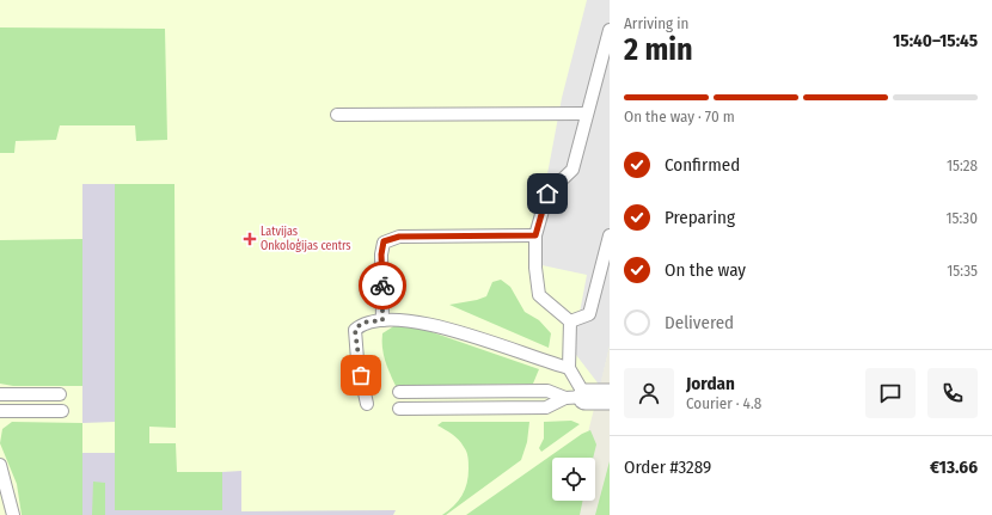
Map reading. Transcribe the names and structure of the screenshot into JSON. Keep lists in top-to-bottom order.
{
  "places": {
    "health": ["Latvijas Onkoloģijas centrs"]
  },
  "page": {
    "heading": ["2 min", "Arriving in", "15:40–15:45"],
    "panel": [
      "Jordan",
      "Courier · 4.8",
      "Order #3289",
      "€13.66"
    ],
    "bar": "On the way · 70 m",
    "list": [
      ["Confirmed", "15:28"],
      ["Preparing", "15:30"],
      ["On the way", "15:35"],
      "Delivered"
    ]
  }
}
